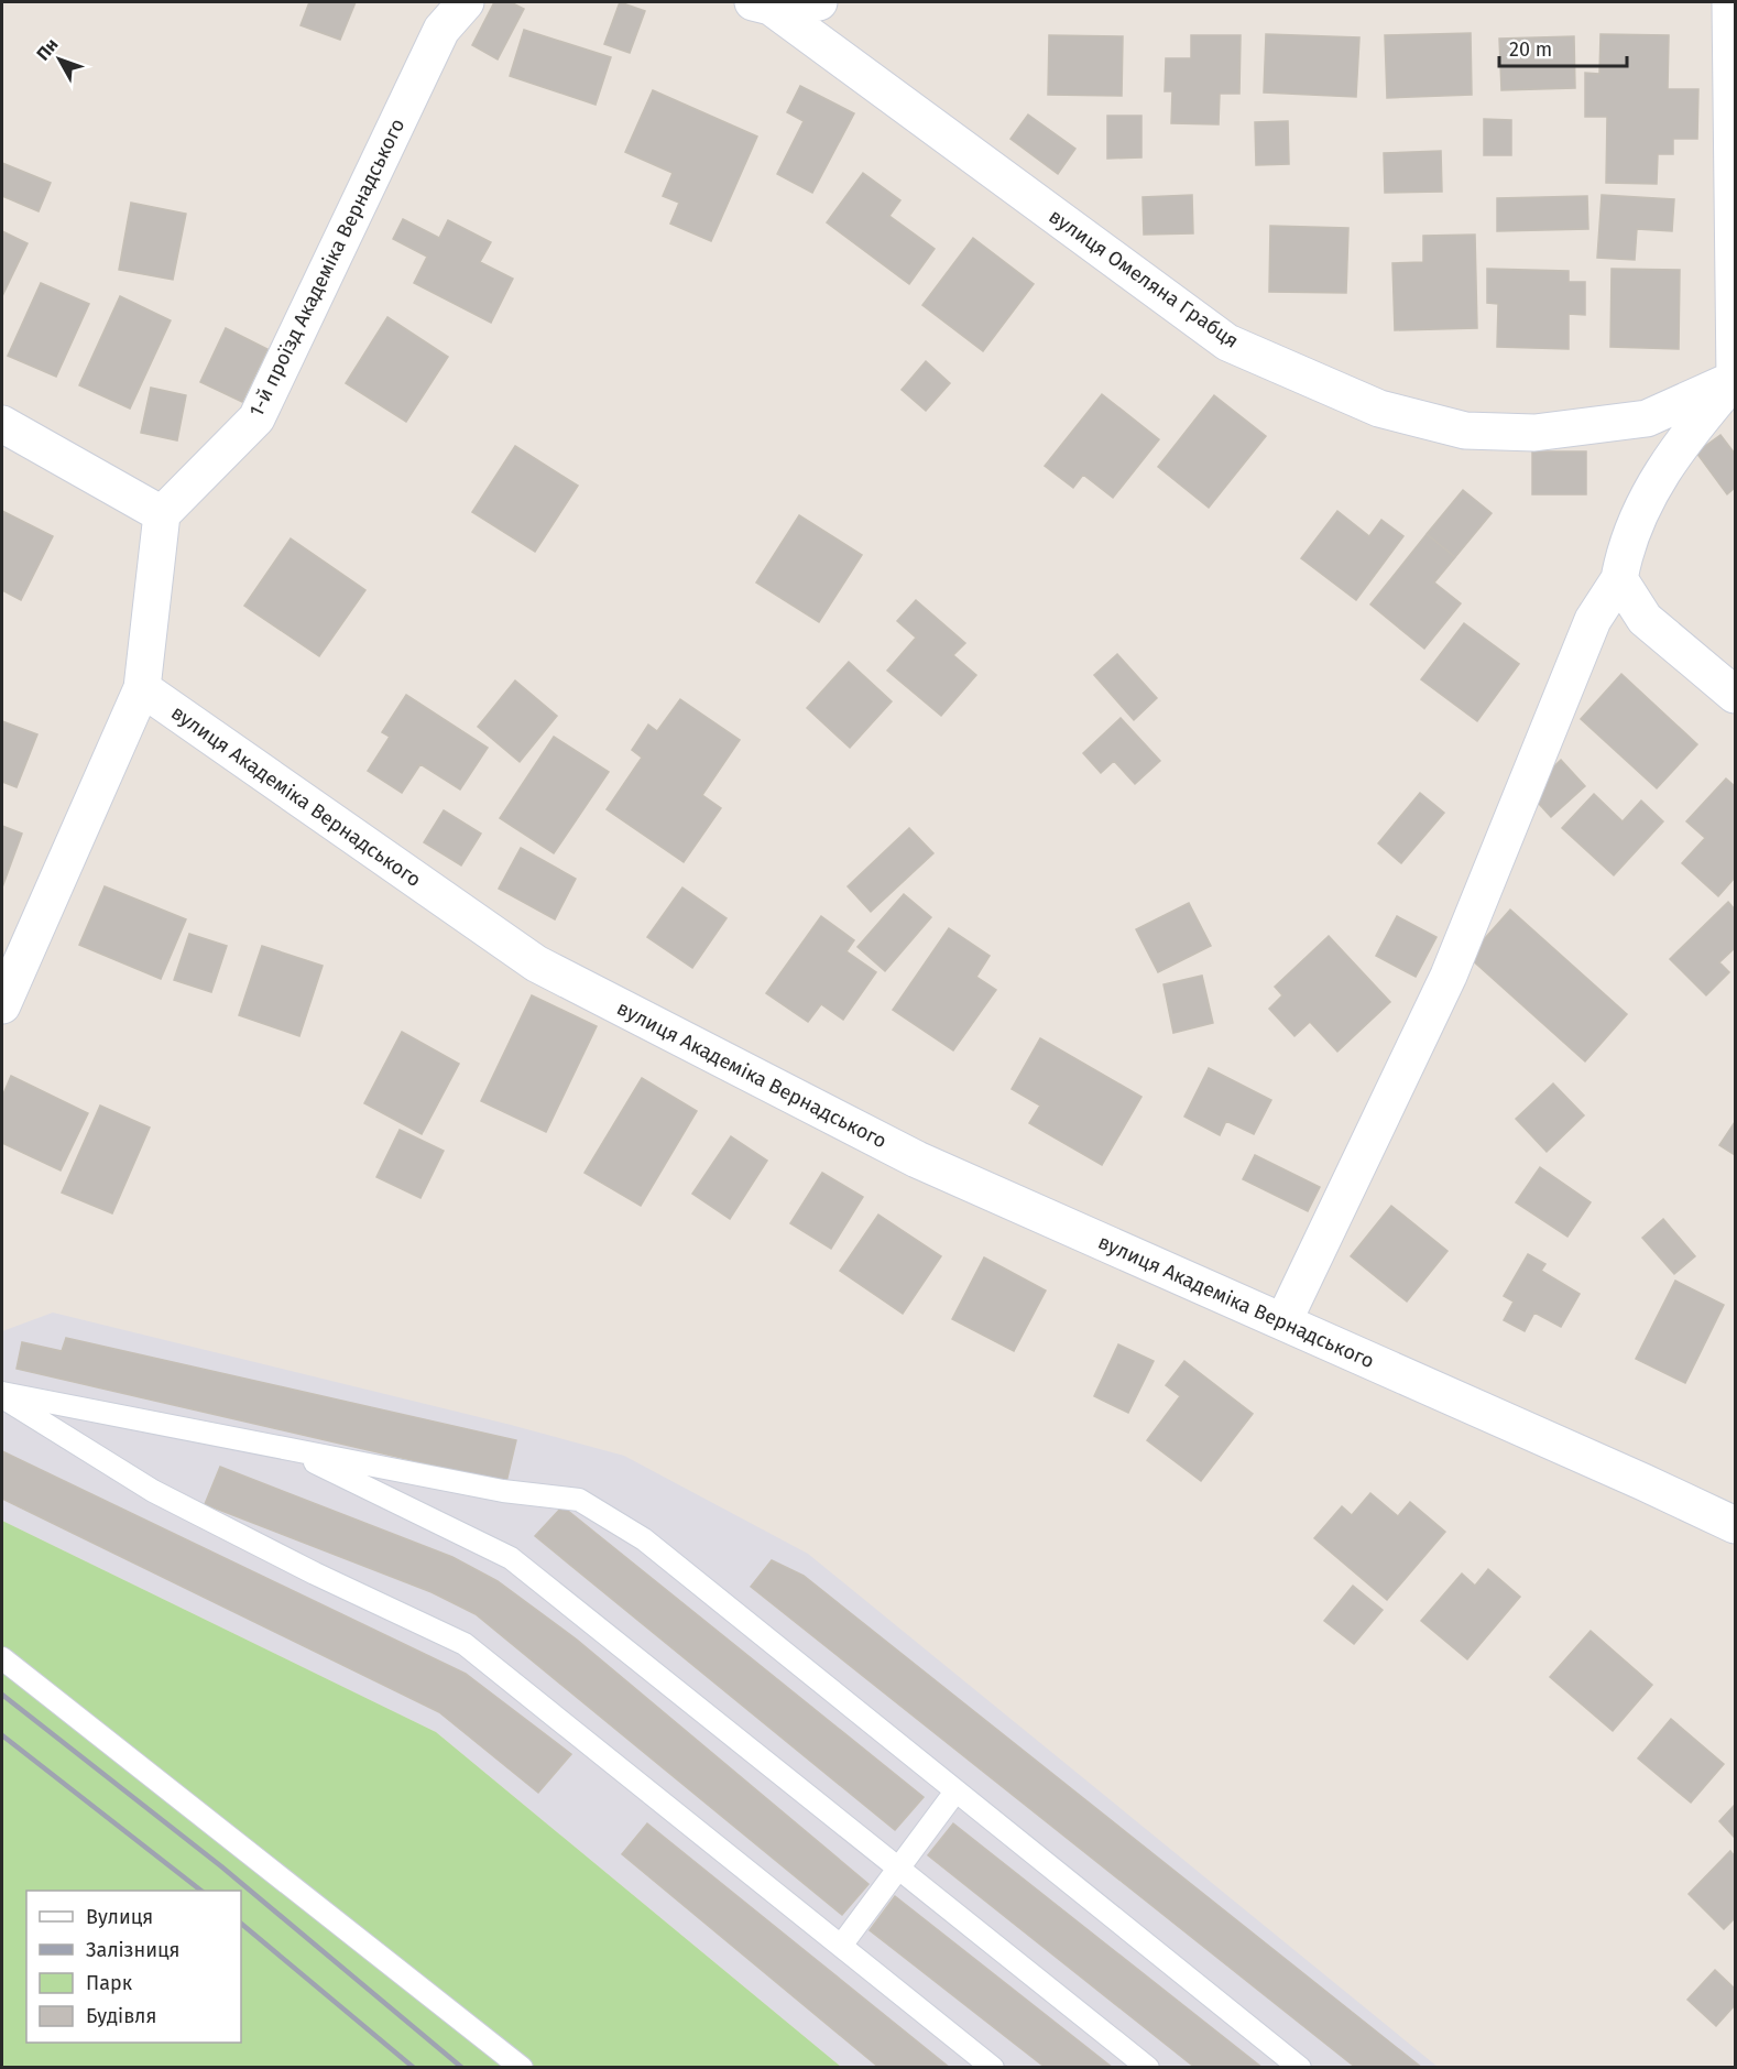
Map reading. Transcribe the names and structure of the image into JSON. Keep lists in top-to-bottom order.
{
  "streets": {
    "street": ["1-й проїзд Академіка Вернадського", "вулиця Омеляна Грабця", "вулиця Академіка Вернадського"]
  },
  "legend": [
    "Вулиця",
    "Залізниця",
    "Парк",
    "Будівля"
  ],
  "scale_bar": "20 m",
  "north": "top left"
}
